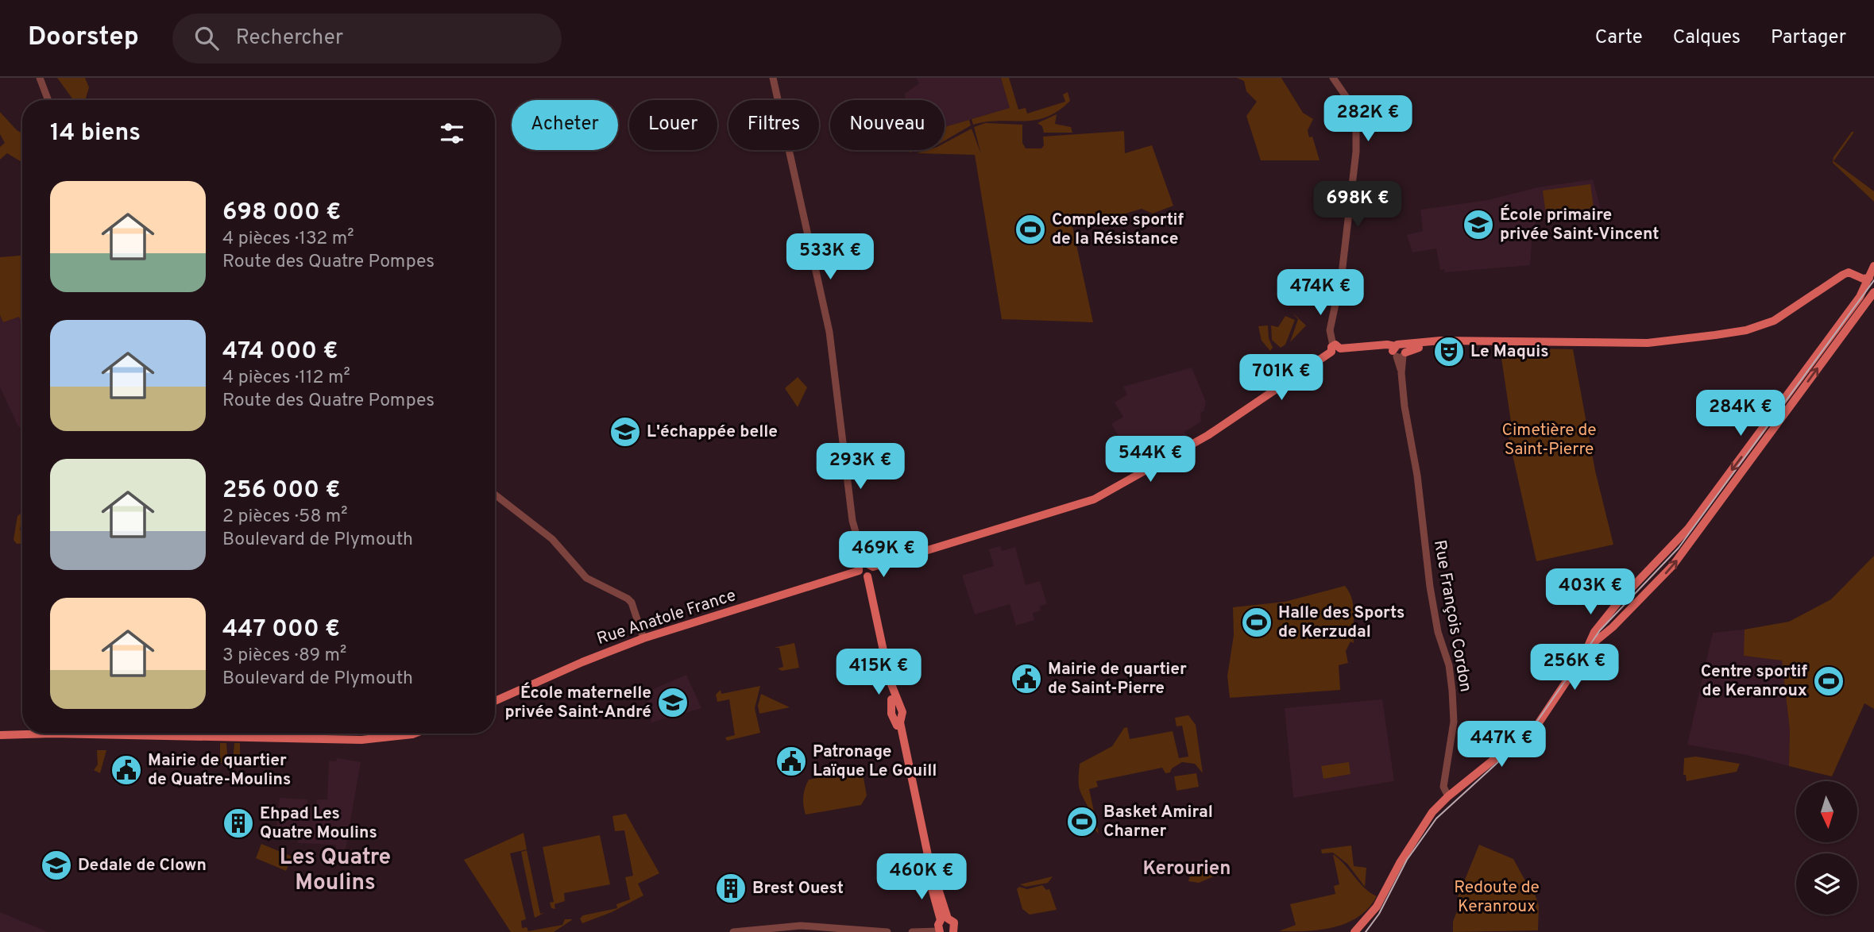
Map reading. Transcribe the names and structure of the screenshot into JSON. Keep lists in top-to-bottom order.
{
  "streets": {
    "main road": ["Rue Anatole France"],
    "street": ["Rue François Cordon"]
  },
  "districts": ["Les Quatre Moulins", "Kerourien"],
  "parks": ["Cimetière de Saint-Pierre", "Redoute de Keranroux"],
  "places": {
    "school or university": [
      "École primaire privée Saint-Vincent",
      "L'échappée belle",
      "École maternelle privée Saint-André",
      "Dedale de Clown"
    ],
    "sports": [
      "Complexe sportif de la Résistance",
      "Halle des Sports de Kerzudal",
      "Centre sportif de Keranroux",
      "Basket Amiral Charner"
    ],
    "theatre": ["Le Maquis"],
    "public building": ["Mairie de quartier de Saint-Pierre", "Patronage Laïque Le Gouill", "Mairie de quartier de Quatre-Moulins"],
    "building": ["Ehpad Les Quatre Moulins", "Brest Ouest"]
  },
  "north": "bottom",
  "page": {
    "header": "Doorstep",
    "search": "Rechercher",
    "nav": ["Carte", "Calques", "Partager"],
    "price": [
      "282K €",
      "698K €",
      "533K €",
      "474K €",
      "701K €",
      "284K €",
      "544K €",
      "293K €",
      "469K €",
      "403K €",
      "256K €",
      "415K €",
      "447K €",
      "460K €"
    ],
    "chip": [
      "Acheter",
      "Louer",
      "Filtres",
      "Nouveau"
    ],
    "heading": "14 biens",
    "list": [
      {
        "name": "698 000 €",
        "note": "4 pièces · 132 m² · Route des Quatre Pompes"
      },
      {
        "name": "474 000 €",
        "note": "4 pièces · 112 m² · Route des Quatre Pompes"
      },
      {
        "name": "256 000 €",
        "note": "2 pièces · 58 m² · Boulevard de Plymouth"
      },
      {
        "name": "447 000 €",
        "note": "3 pièces · 89 m² · Boulevard de Plymouth"
      }
    ]
  }
}
